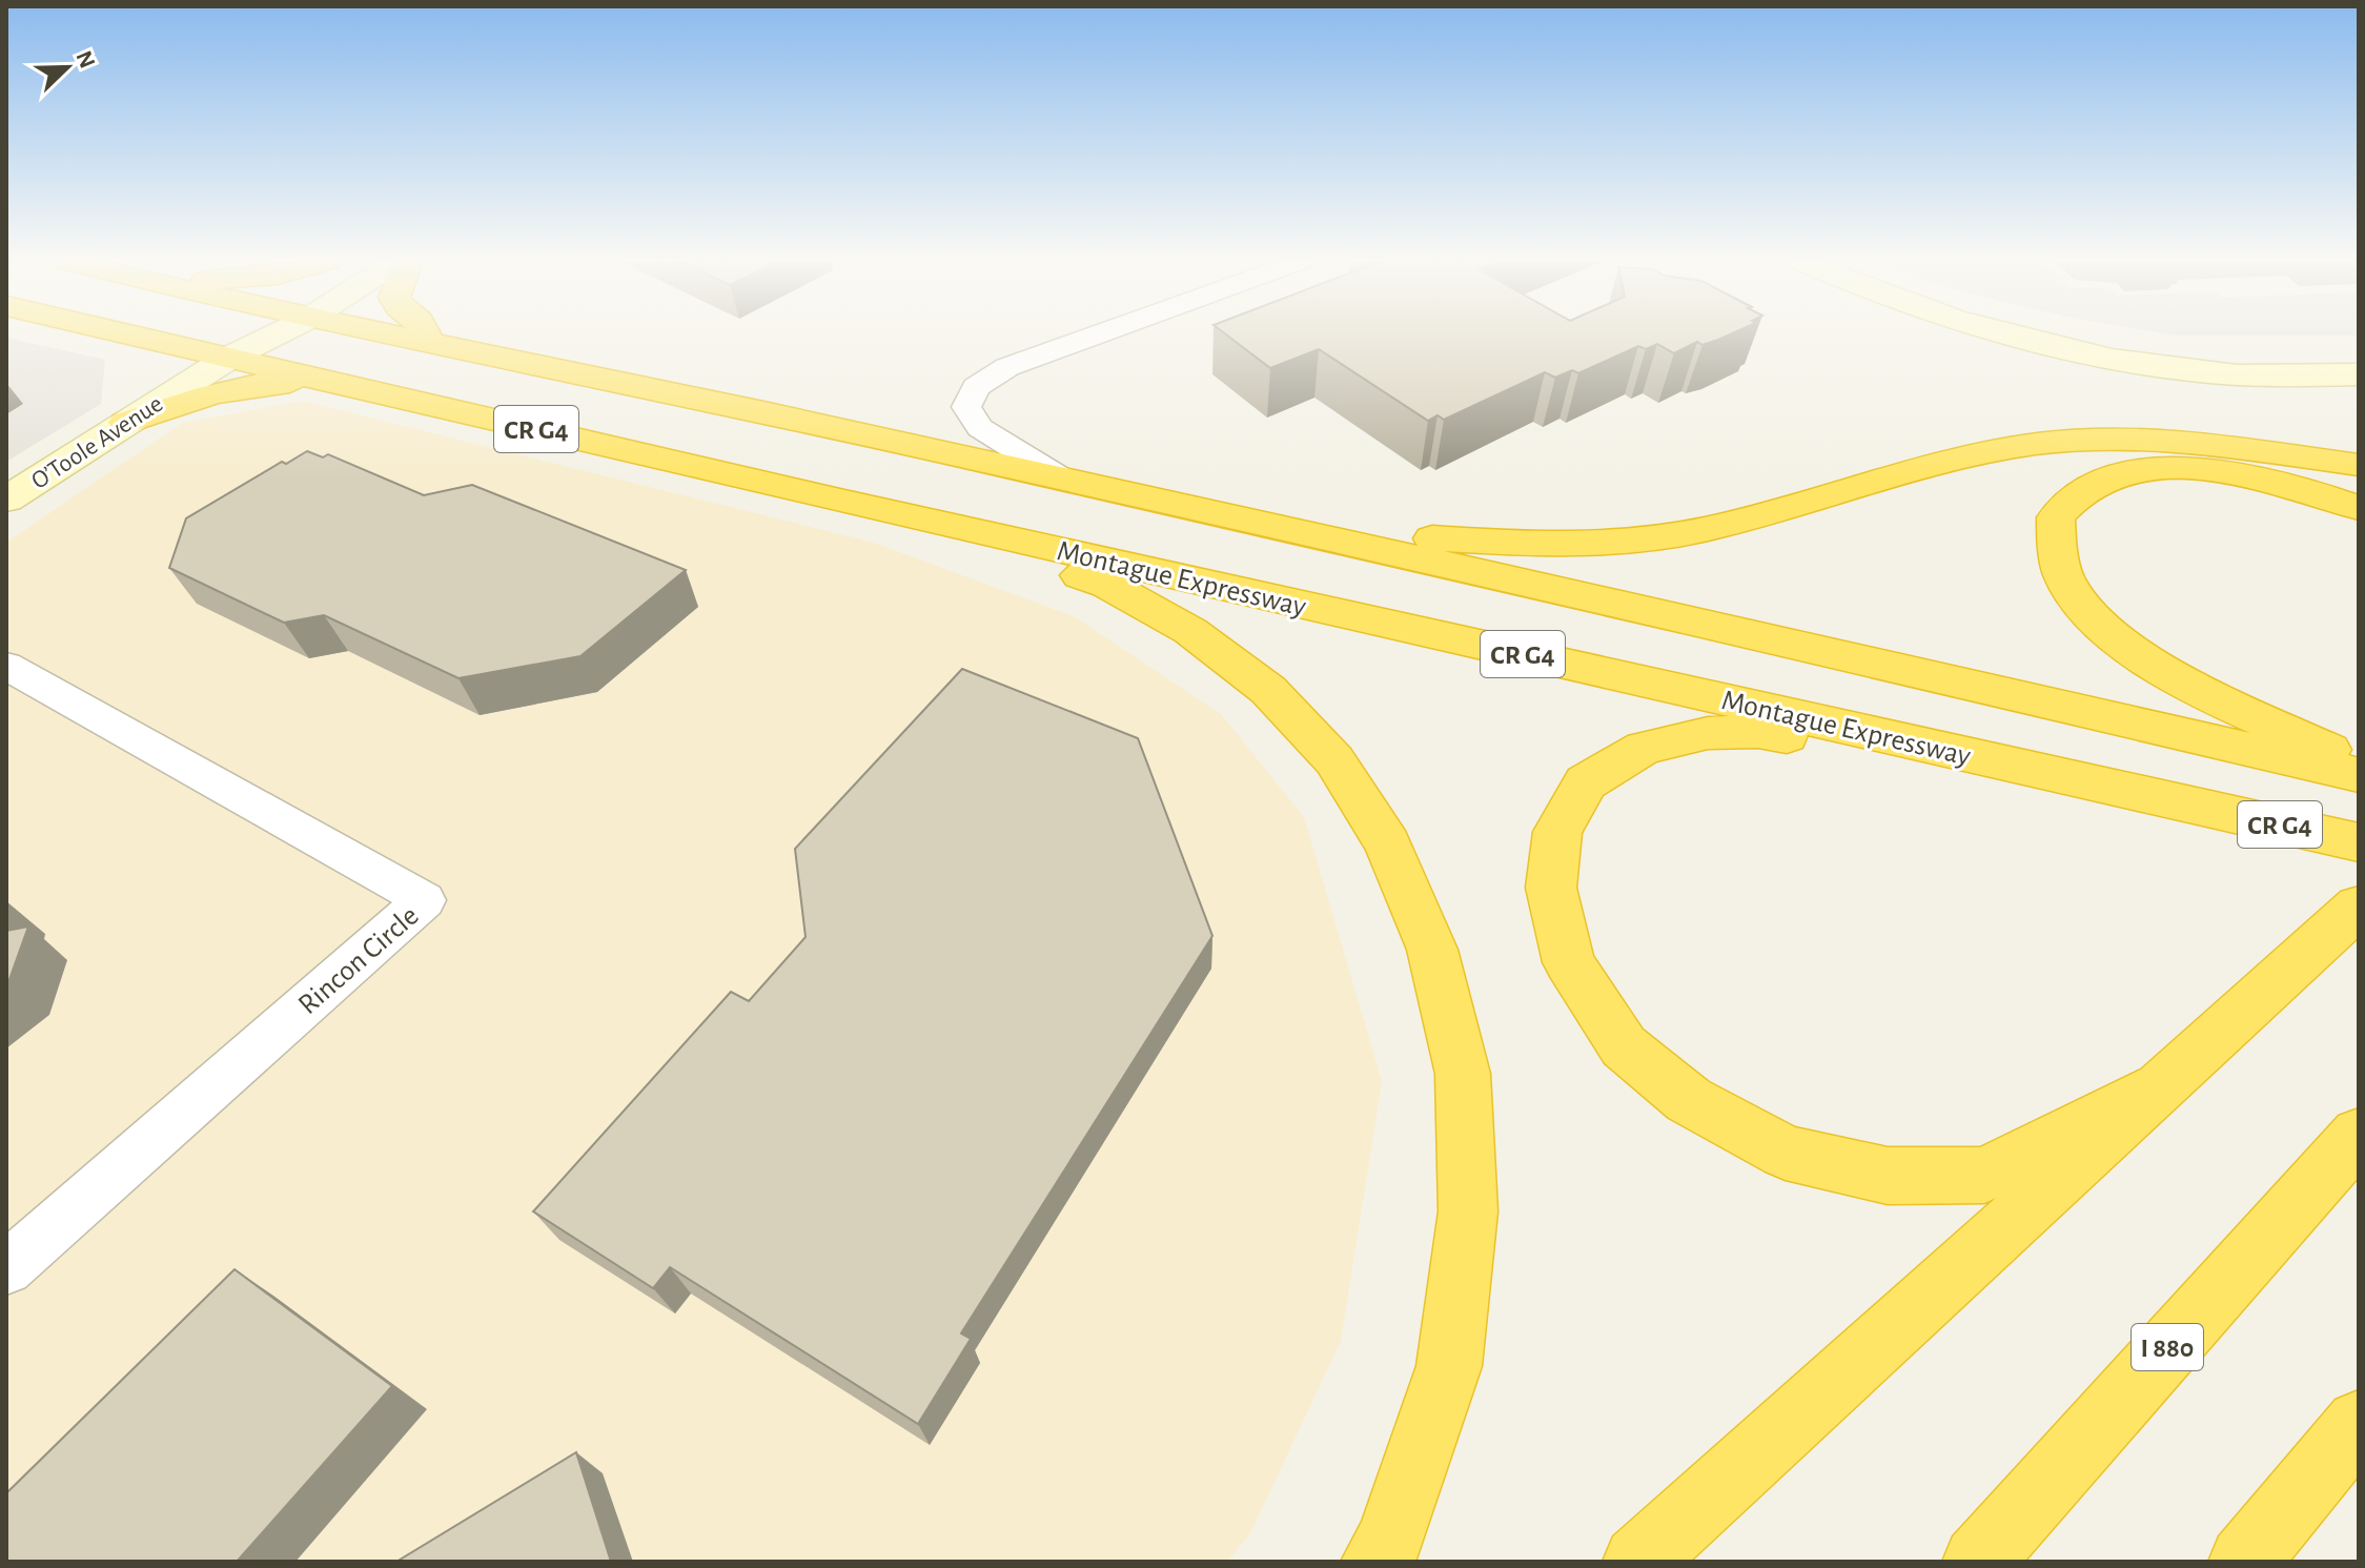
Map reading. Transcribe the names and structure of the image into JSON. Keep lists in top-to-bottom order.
{
  "streets": {
    "highway": ["CR G4", "Montague Expressway", "I 880"],
    "street": ["O’Toole Avenue", "Rincon Circle"]
  },
  "crossings": [
    ["O’Toole Avenue", "Montague Expressway"]
  ],
  "north": "top right"
}
